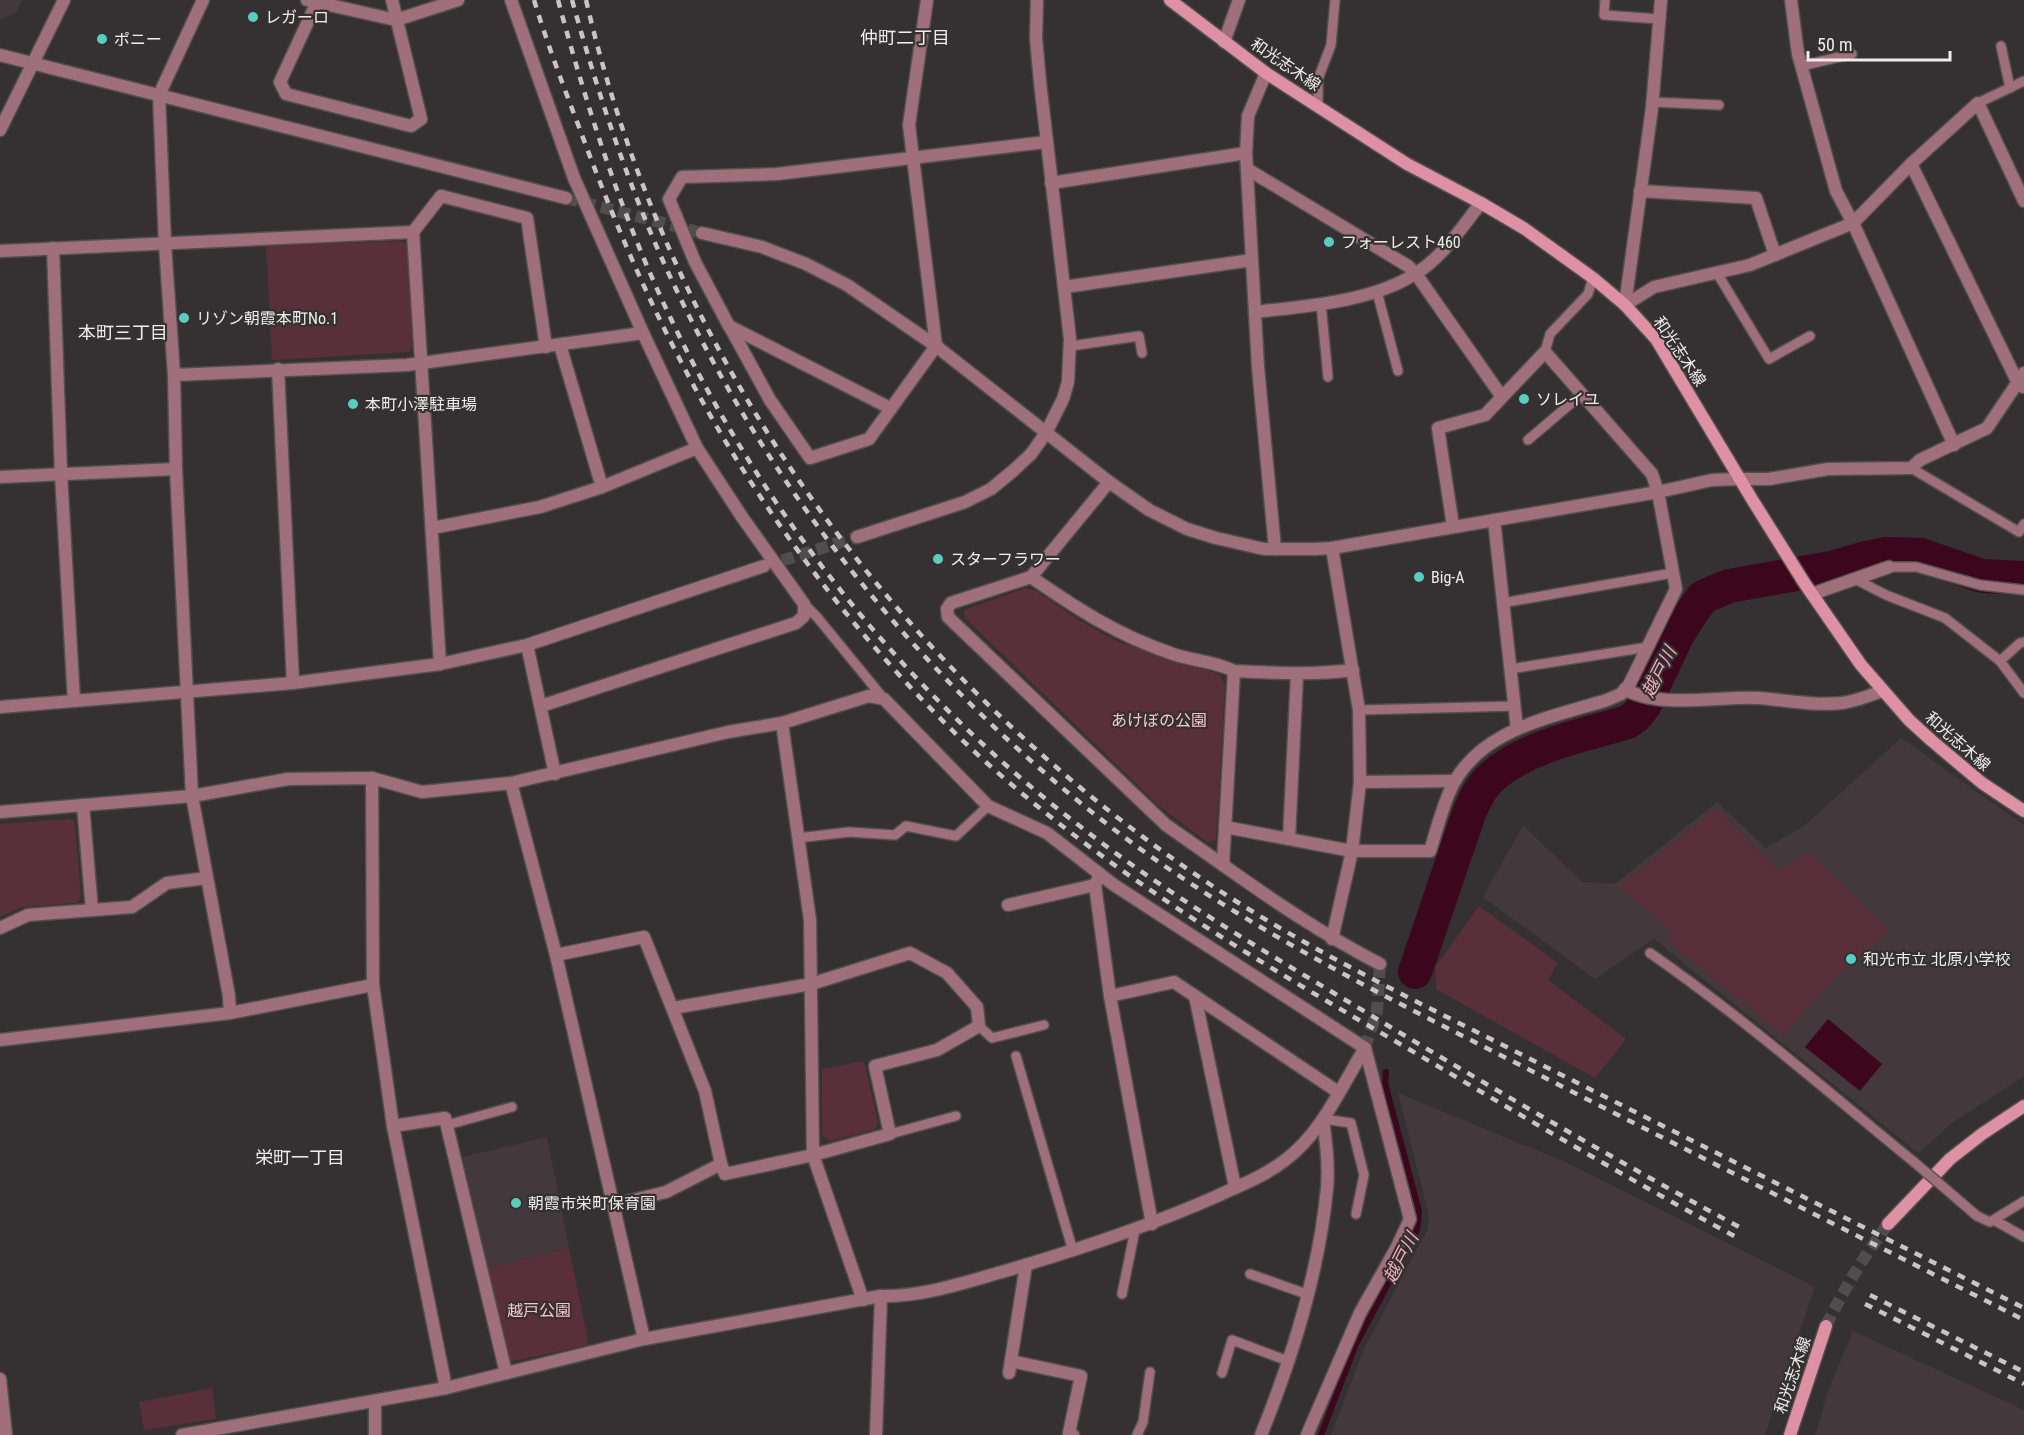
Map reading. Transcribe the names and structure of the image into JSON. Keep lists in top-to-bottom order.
{
  "streets": {
    "main road": ["和光志木線"]
  },
  "districts": ["仲町二丁目", "本町三丁目", "栄町一丁目"],
  "water": ["越戸川"],
  "parks": ["あけぼの公園", "越戸公園"],
  "places": [
    "レガーロ",
    "ポニー",
    "フォーレスト460",
    "リゾン朝霞本町No.1",
    "ソレイユ",
    "本町小澤駐車場",
    "スターフラワー",
    "Big-A",
    "和光市立 北原小学校",
    "朝霞市栄町保育園"
  ],
  "scale_bar": "50 m"
}
